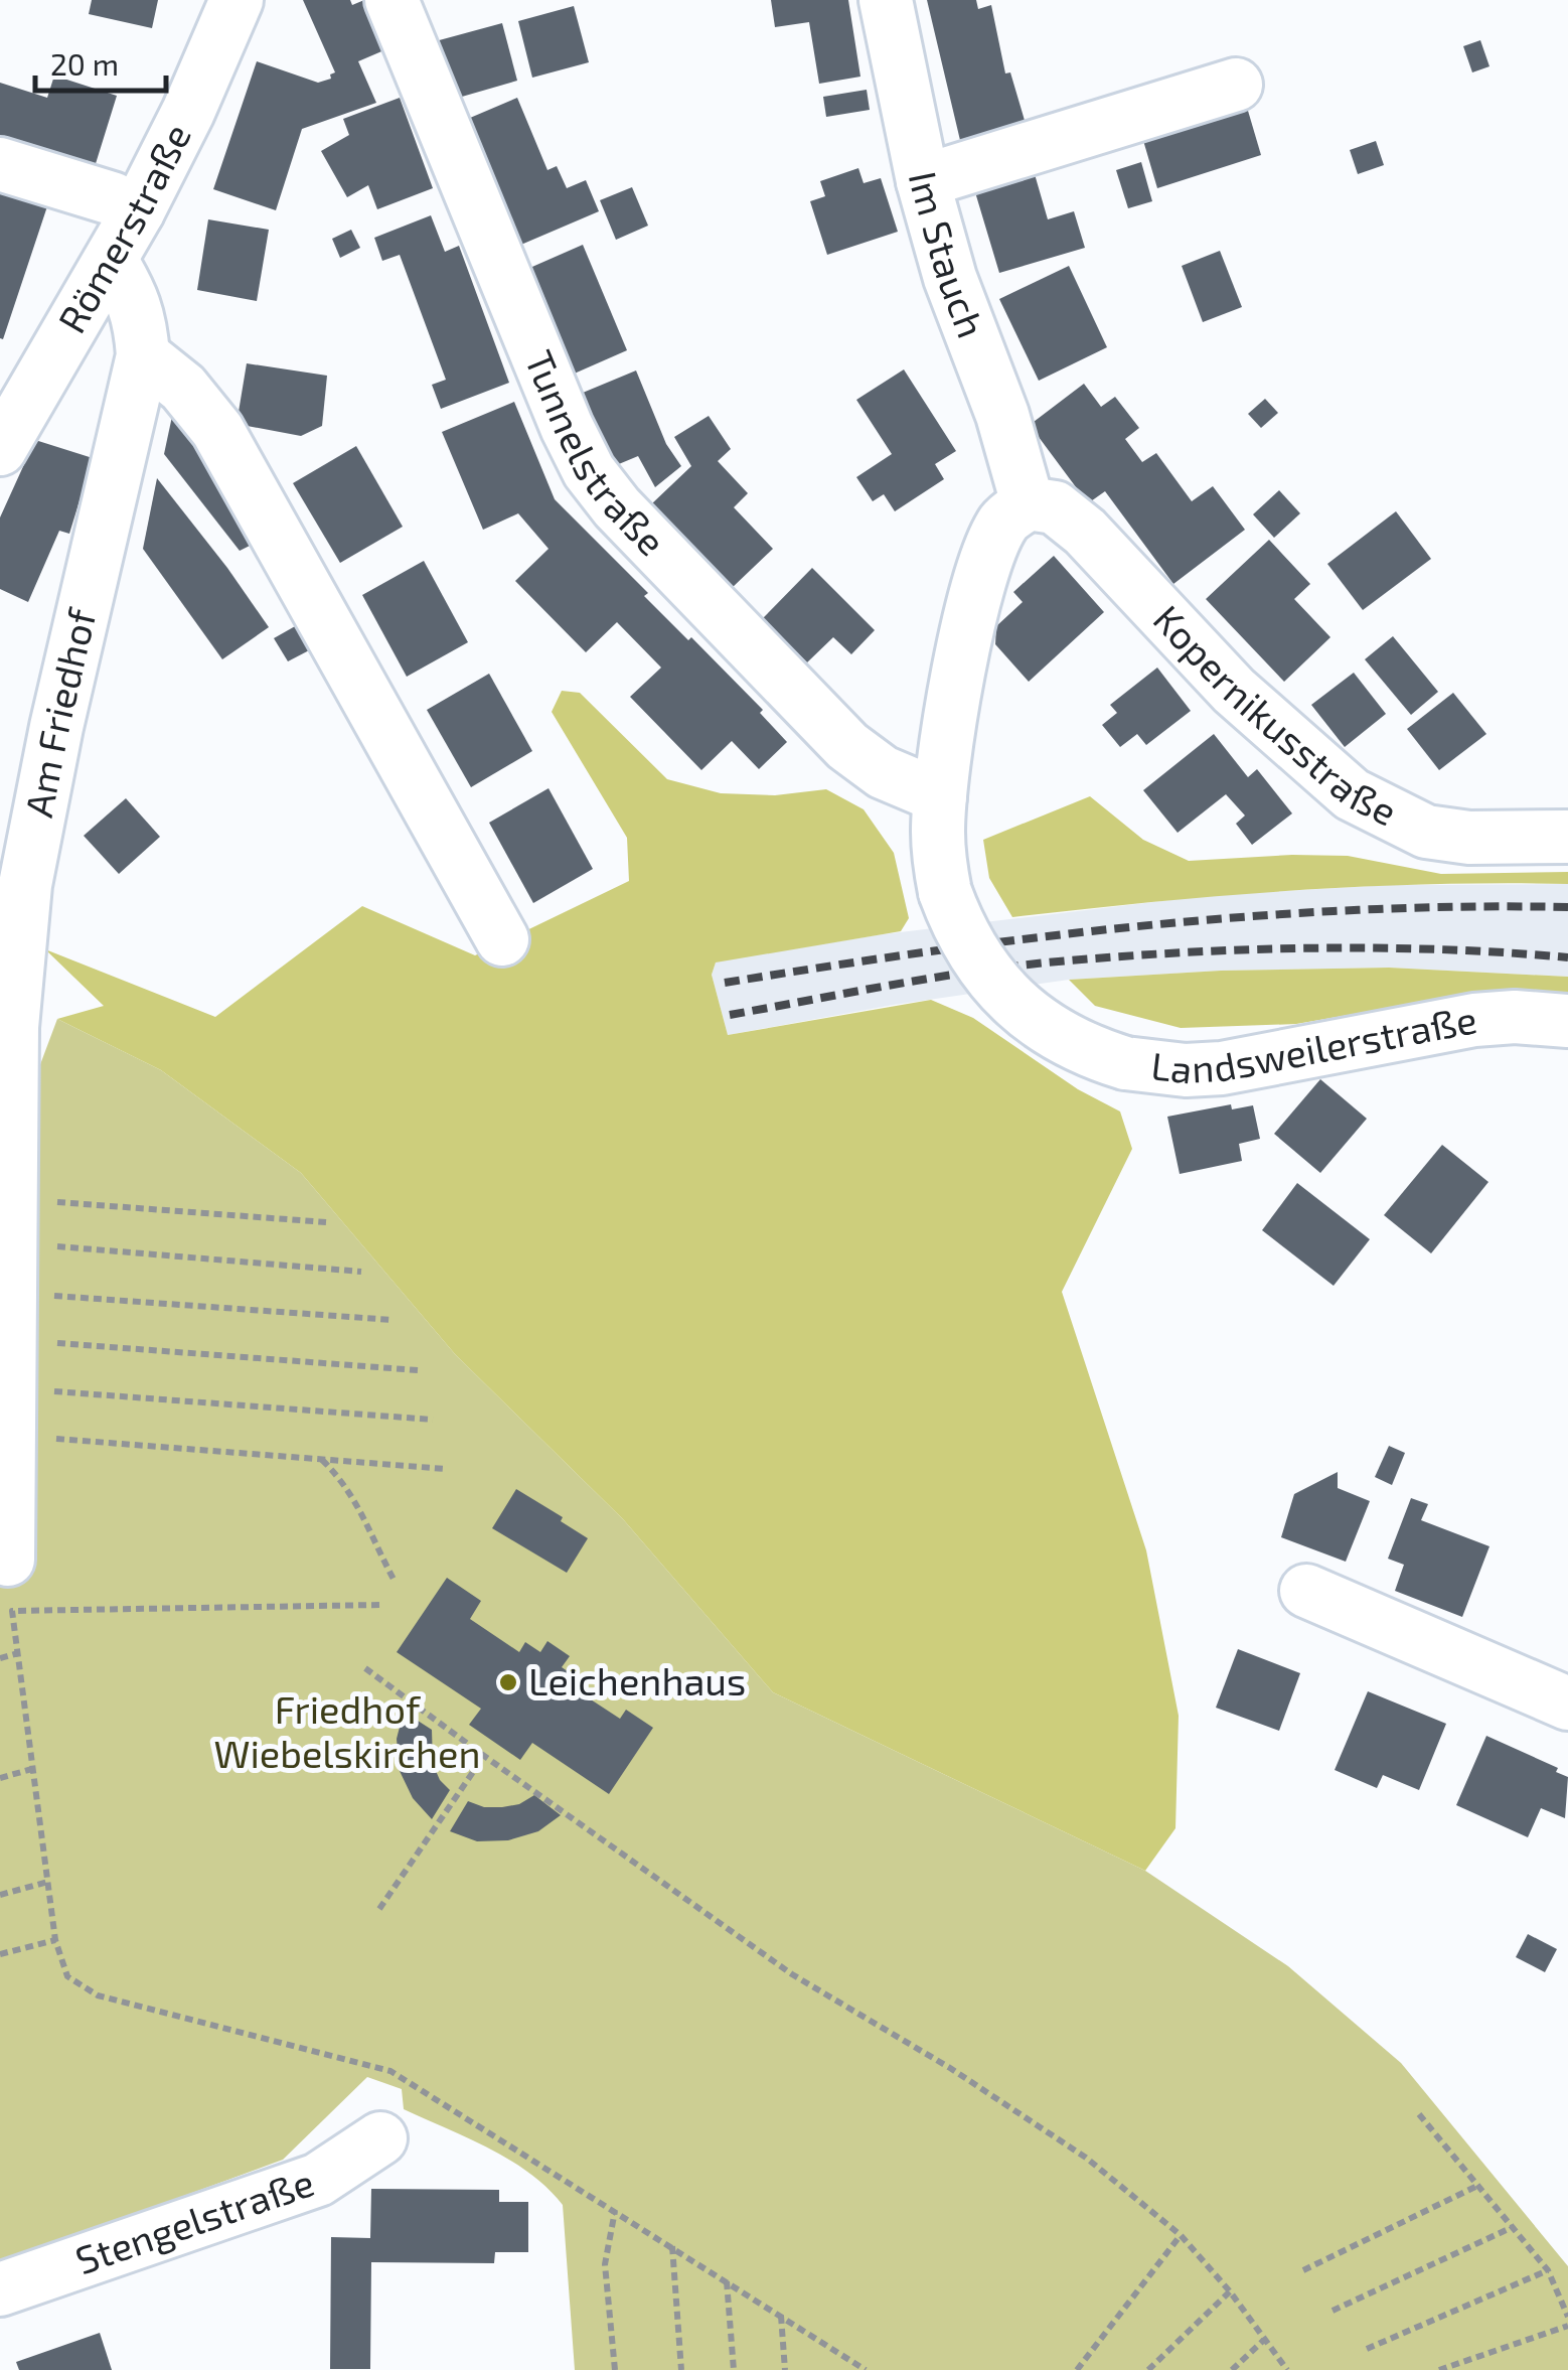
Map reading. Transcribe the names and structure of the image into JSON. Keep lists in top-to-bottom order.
{
  "streets": {
    "street": [
      "Römerstraße",
      "Im Stauch",
      "Tunnelstraße",
      "Kopernikusstraße",
      "Am Friedhof",
      "Landsweilerstraße",
      "Stengelstraße"
    ]
  },
  "crossings": [
    ["Römerstraße", "Am Friedhof"],
    ["Im Stauch", "Kopernikusstraße"],
    ["Im Stauch", "Landsweilerstraße"],
    ["Tunnelstraße", "Landsweilerstraße"],
    ["Kopernikusstraße", "Landsweilerstraße"]
  ],
  "parks": ["Friedhof Wiebelskirchen"],
  "places": ["Leichenhaus"],
  "scale_bar": "20 m"
}
